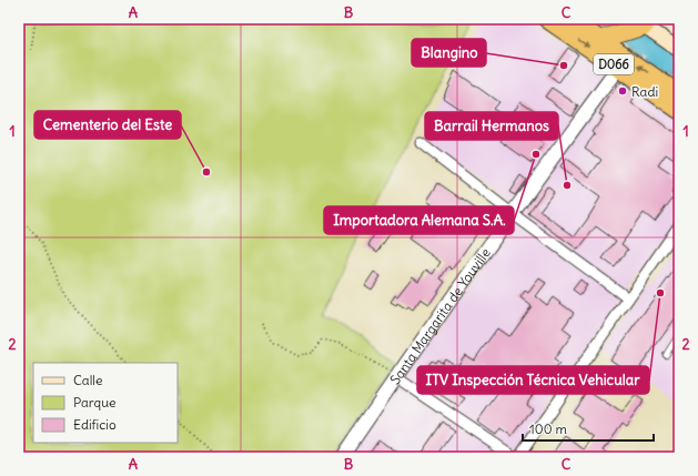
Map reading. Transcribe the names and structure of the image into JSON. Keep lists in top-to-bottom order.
{
  "streets": {
    "highway": ["D066"],
    "street": ["Santa Margarita de Youville"]
  },
  "crossings": [
    ["D066", "Santa Margarita de Youville"]
  ],
  "places": [
    "Blangino",
    "Radi",
    "Importadora Alemana S.A.",
    "Cementerio del Este",
    "Barrail Hermanos",
    "ITV Inspección Técnica Vehicular"
  ],
  "legend": ["Calle", "Parque", "Edificio"],
  "scale_bar": "100 m",
  "grid": {
    "columns": ["A", "B", "C"],
    "rows": ["1", "2"]
  }
}
